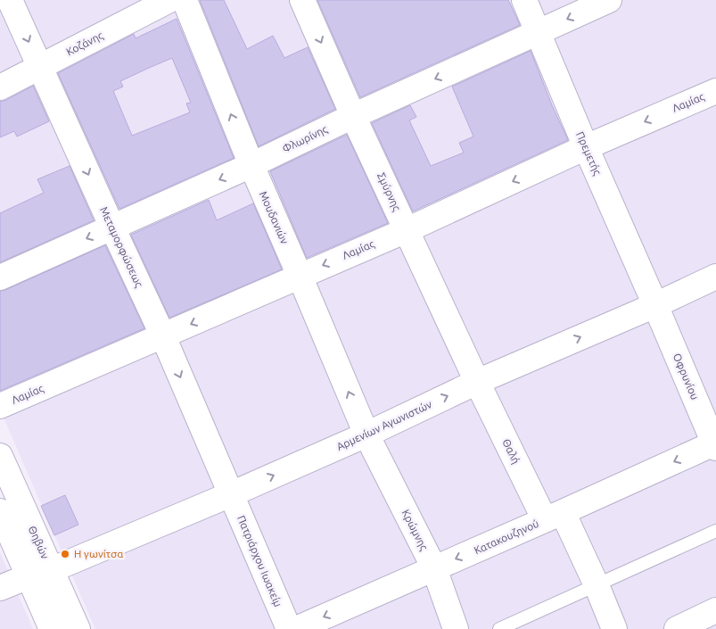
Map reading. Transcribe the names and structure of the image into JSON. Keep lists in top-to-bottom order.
{
  "streets": {
    "street": [
      "Κοζάνης",
      "Λαμίας",
      "Φλωρίνης",
      "Πρεμετής",
      "Σμύρνης",
      "Μουδανιών",
      "Μεταμορφώσεως",
      "Οφρυνίου",
      "Αρμενίων Αγωνιστών",
      "Θαλή",
      "Κρώμνης",
      "Κατακουζηνού",
      "Θηβών",
      "Πατριάρχου Ιωακείμ"
    ]
  },
  "crossings": [
    ["Κοζάνης", "Μεταμορφώσεως"],
    ["Λαμίας", "Πρεμετής"],
    ["Λαμίας", "Σμύρνης"],
    ["Λαμίας", "Μουδανιών"],
    ["Λαμίας", "Μεταμορφώσεως"],
    ["Φλωρίνης", "Πρεμετής"],
    ["Φλωρίνης", "Σμύρνης"],
    ["Φλωρίνης", "Μουδανιών"],
    ["Φλωρίνης", "Μεταμορφώσεως"],
    ["Πρεμετής", "Οφρυνίου"],
    ["Πρεμετής", "Αρμενίων Αγωνιστών"],
    ["Σμύρνης", "Αρμενίων Αγωνιστών"],
    ["Σμύρνης", "Θαλή"],
    ["Μουδανιών", "Αρμενίων Αγωνιστών"],
    ["Μουδανιών", "Κρώμνης"],
    ["Μεταμορφώσεως", "Αρμενίων Αγωνιστών"],
    ["Μεταμορφώσεως", "Πατριάρχου Ιωακείμ"],
    ["Οφρυνίου", "Αρμενίων Αγωνιστών"],
    ["Οφρυνίου", "Κατακουζηνού"],
    ["Αρμενίων Αγωνιστών", "Θαλή"],
    ["Αρμενίων Αγωνιστών", "Κρώμνης"],
    ["Αρμενίων Αγωνιστών", "Θηβών"],
    ["Αρμενίων Αγωνιστών", "Πατριάρχου Ιωακείμ"],
    ["Θαλή", "Κατακουζηνού"],
    ["Κρώμνης", "Κατακουζηνού"]
  ],
  "one_way": [
    "Λαμίας",
    "Φλωρίνης",
    "Μουδανιών",
    "Μεταμορφώσεως",
    "Αρμενίων Αγωνιστών",
    "Κατακουζηνού"
  ],
  "places": ["Η γωνίτσα"]
}
